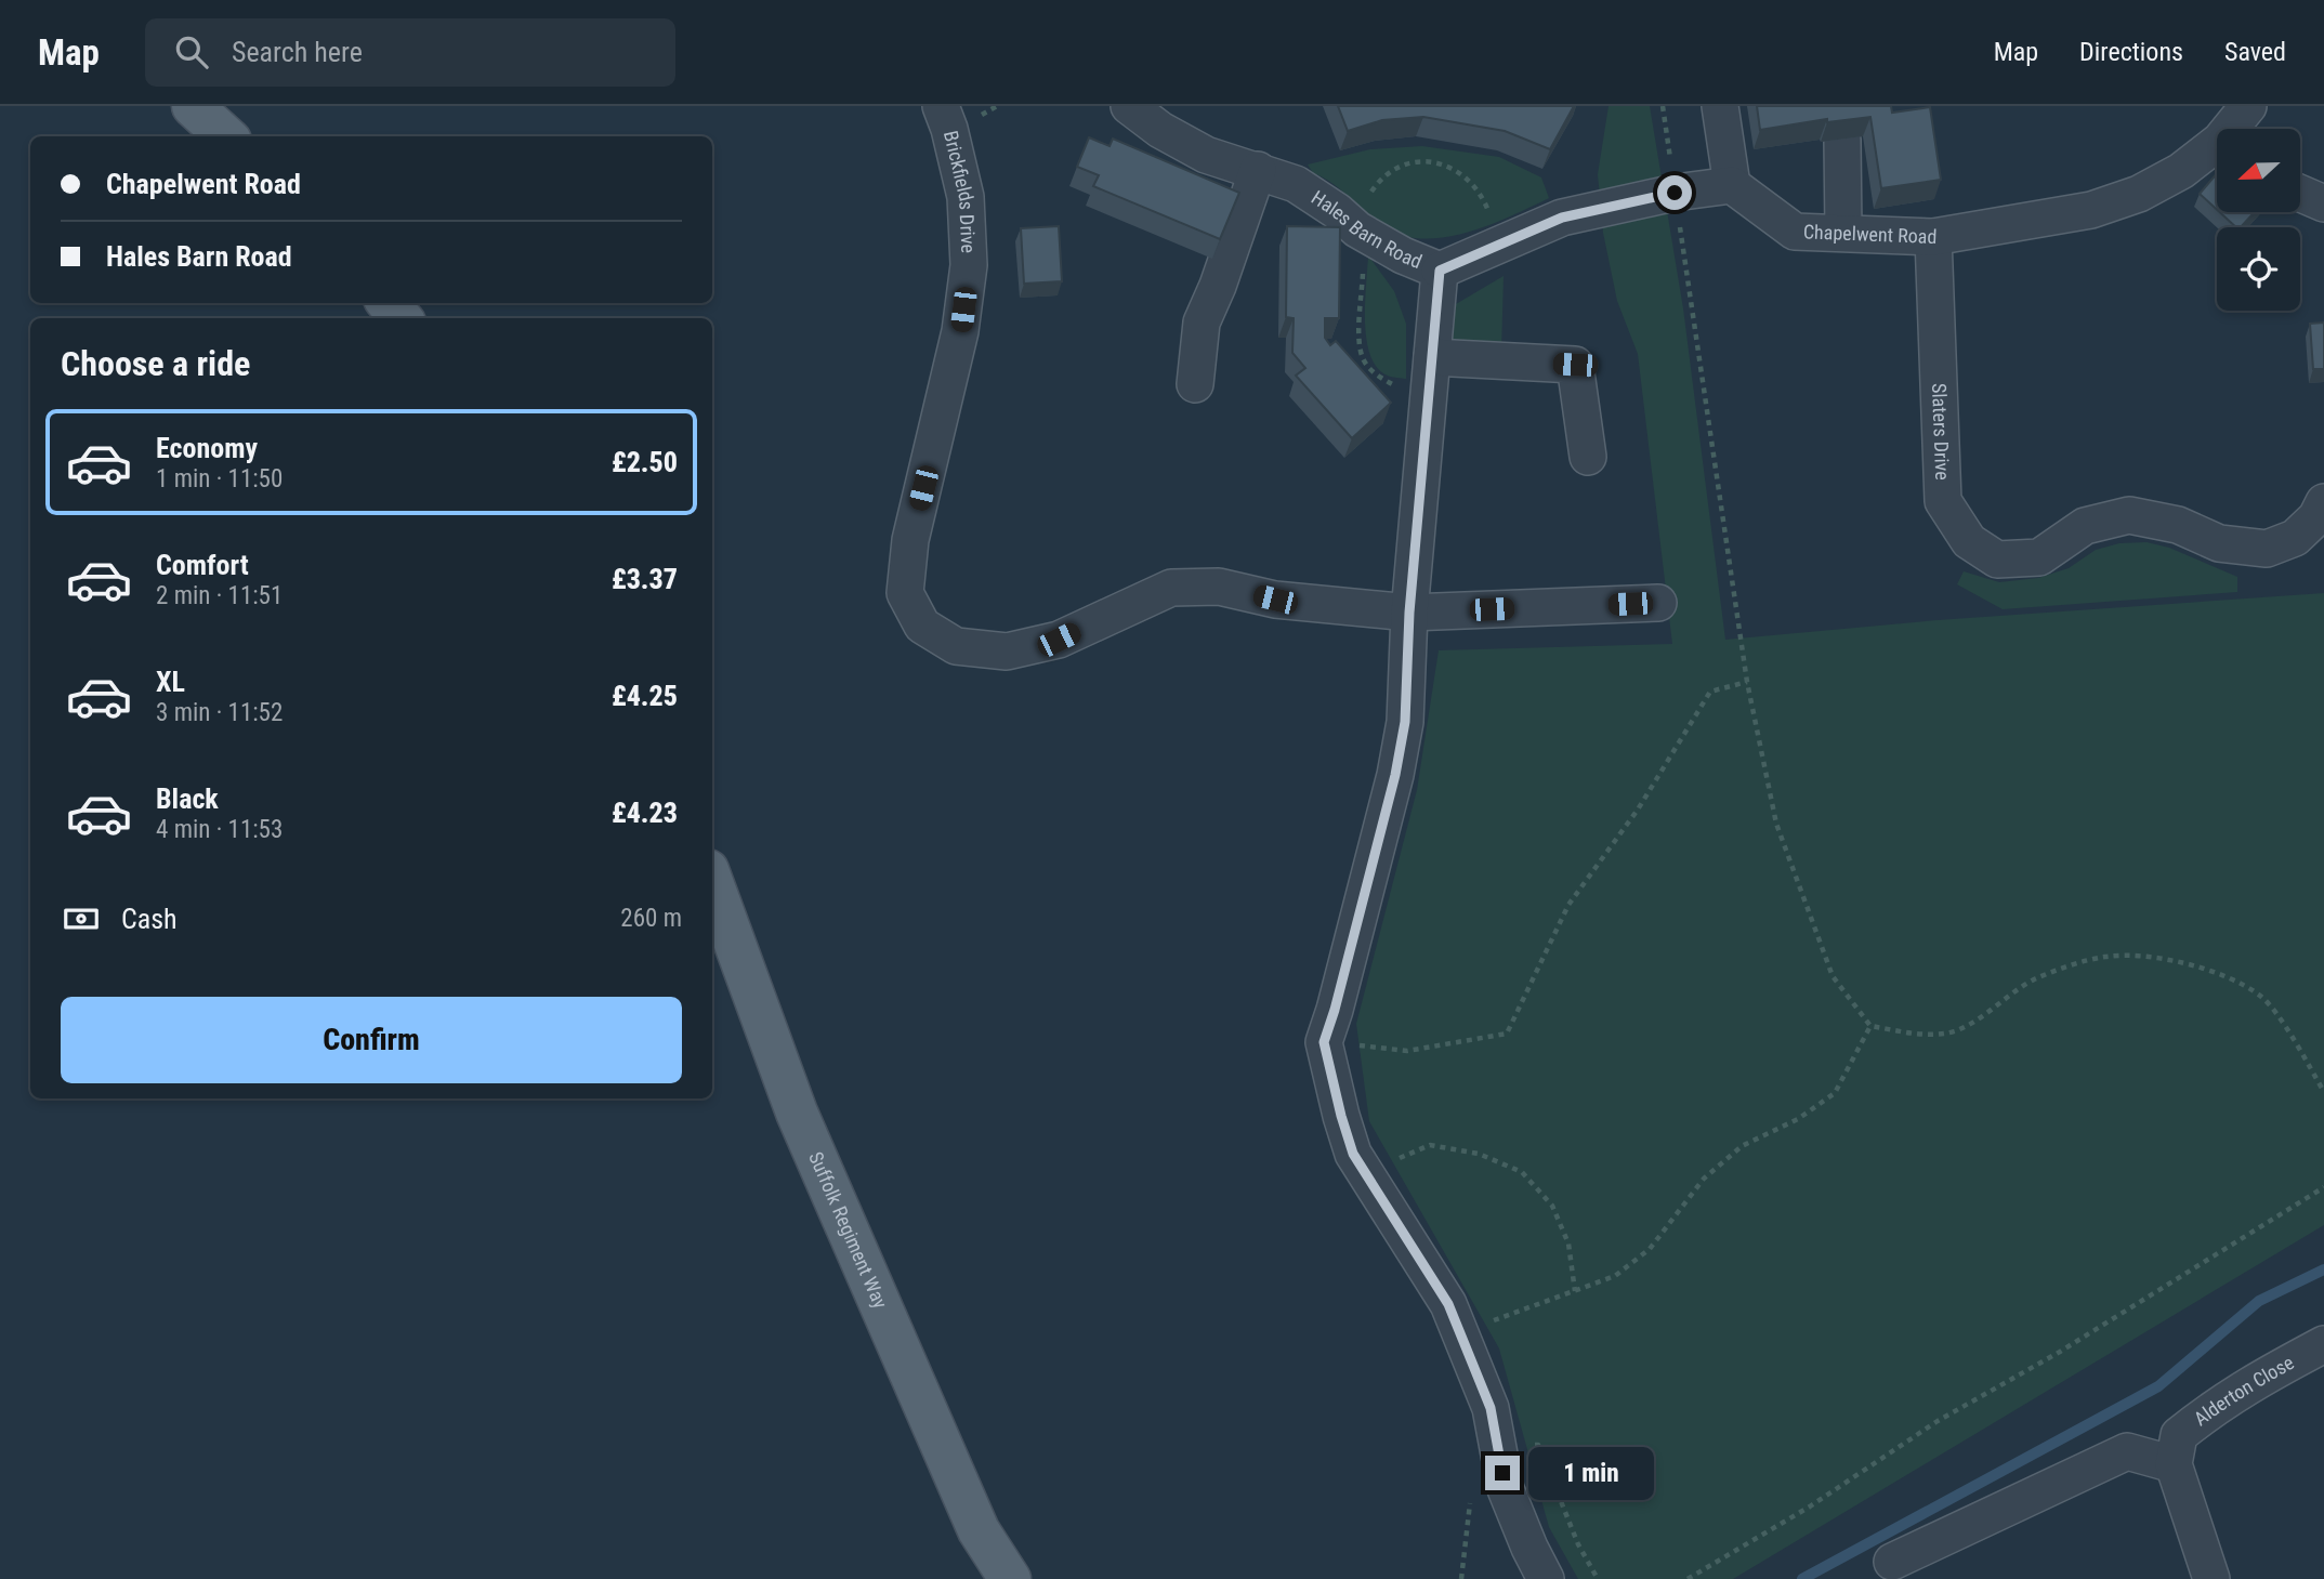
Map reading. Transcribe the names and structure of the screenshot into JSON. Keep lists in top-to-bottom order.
{
  "streets": {
    "main road": ["Suffolk Regiment Way"],
    "street": [
      "Brickfields Drive",
      "Hales Barn Road",
      "Chapelwent Road",
      "Slaters Drive",
      "Alderton Close"
    ]
  },
  "crossings": [
    ["Brickfields Drive", "Hales Barn Road"],
    ["Chapelwent Road", "Slaters Drive"]
  ],
  "north": "left",
  "page": {
    "header": "Map",
    "search": "Search here",
    "nav": ["Map", "Directions", "Saved"],
    "banner": ["Chapelwent Road", "Hales Barn Road"],
    "heading": "Choose a ride",
    "list": [
      {
        "name": "Economy",
        "note": "1 min · 11:50",
        "value": "£2.50"
      },
      {
        "name": "Comfort",
        "note": "2 min · 11:51",
        "value": "£3.37"
      },
      {
        "name": "XL",
        "note": "3 min · 11:52",
        "value": "£4.25"
      },
      {
        "name": "Black",
        "note": "4 min · 11:53",
        "value": "£4.23"
      }
    ],
    "pay": ["Cash", "260 m"],
    "buttons": "Confirm",
    "bubble": "1 min"
  }
}
